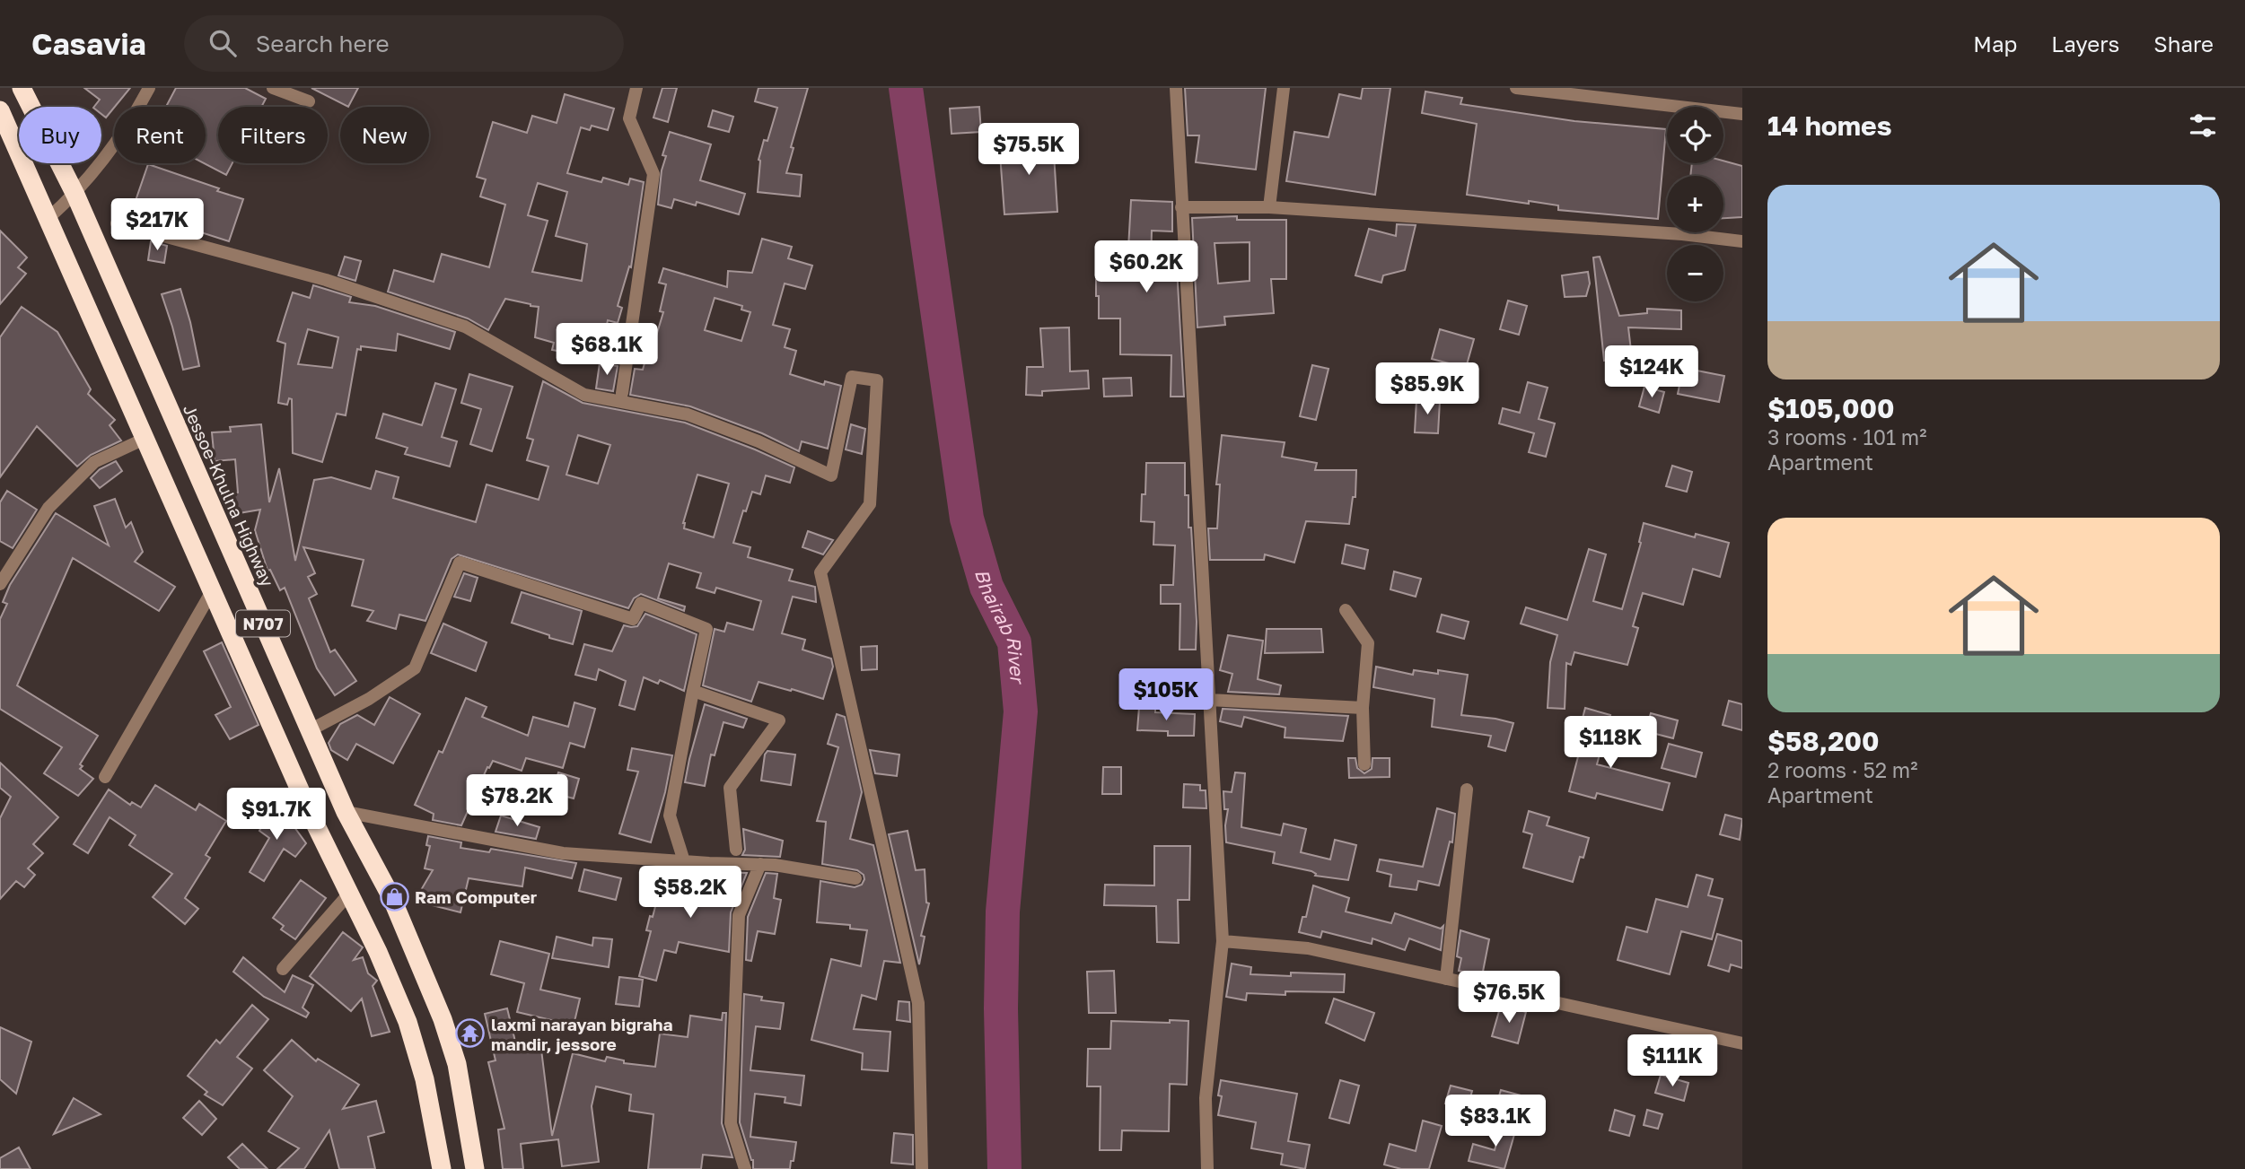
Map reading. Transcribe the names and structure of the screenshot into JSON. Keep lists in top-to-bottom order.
{
  "streets": {
    "highway": ["Jessoe-Khulna Highway", "N707"]
  },
  "water": ["Bhairab River"],
  "places": {
    "shop": ["Ram Computer"],
    "temple": ["laxmi narayan bigraha mandir, jessore"]
  },
  "page": {
    "header": "Casavia",
    "search": "Search here",
    "nav": ["Map", "Layers", "Share"],
    "heading": "14 homes",
    "map_buttons": ["+", "−"],
    "chip": [
      "Buy",
      "Rent",
      "Filters",
      "New"
    ],
    "price": [
      "$75.5K",
      "$217K",
      "$60.2K",
      "$68.1K",
      "$124K",
      "$85.9K",
      "$105K",
      "$118K",
      "$78.2K",
      "$91.7K",
      "$58.2K",
      "$76.5K",
      "$111K",
      "$83.1K"
    ],
    "list": [
      {
        "name": "$105,000",
        "note": "3 rooms · 101 m² · Apartment"
      },
      {
        "name": "$58,200",
        "note": "2 rooms · 52 m² · Apartment"
      }
    ]
  }
}
